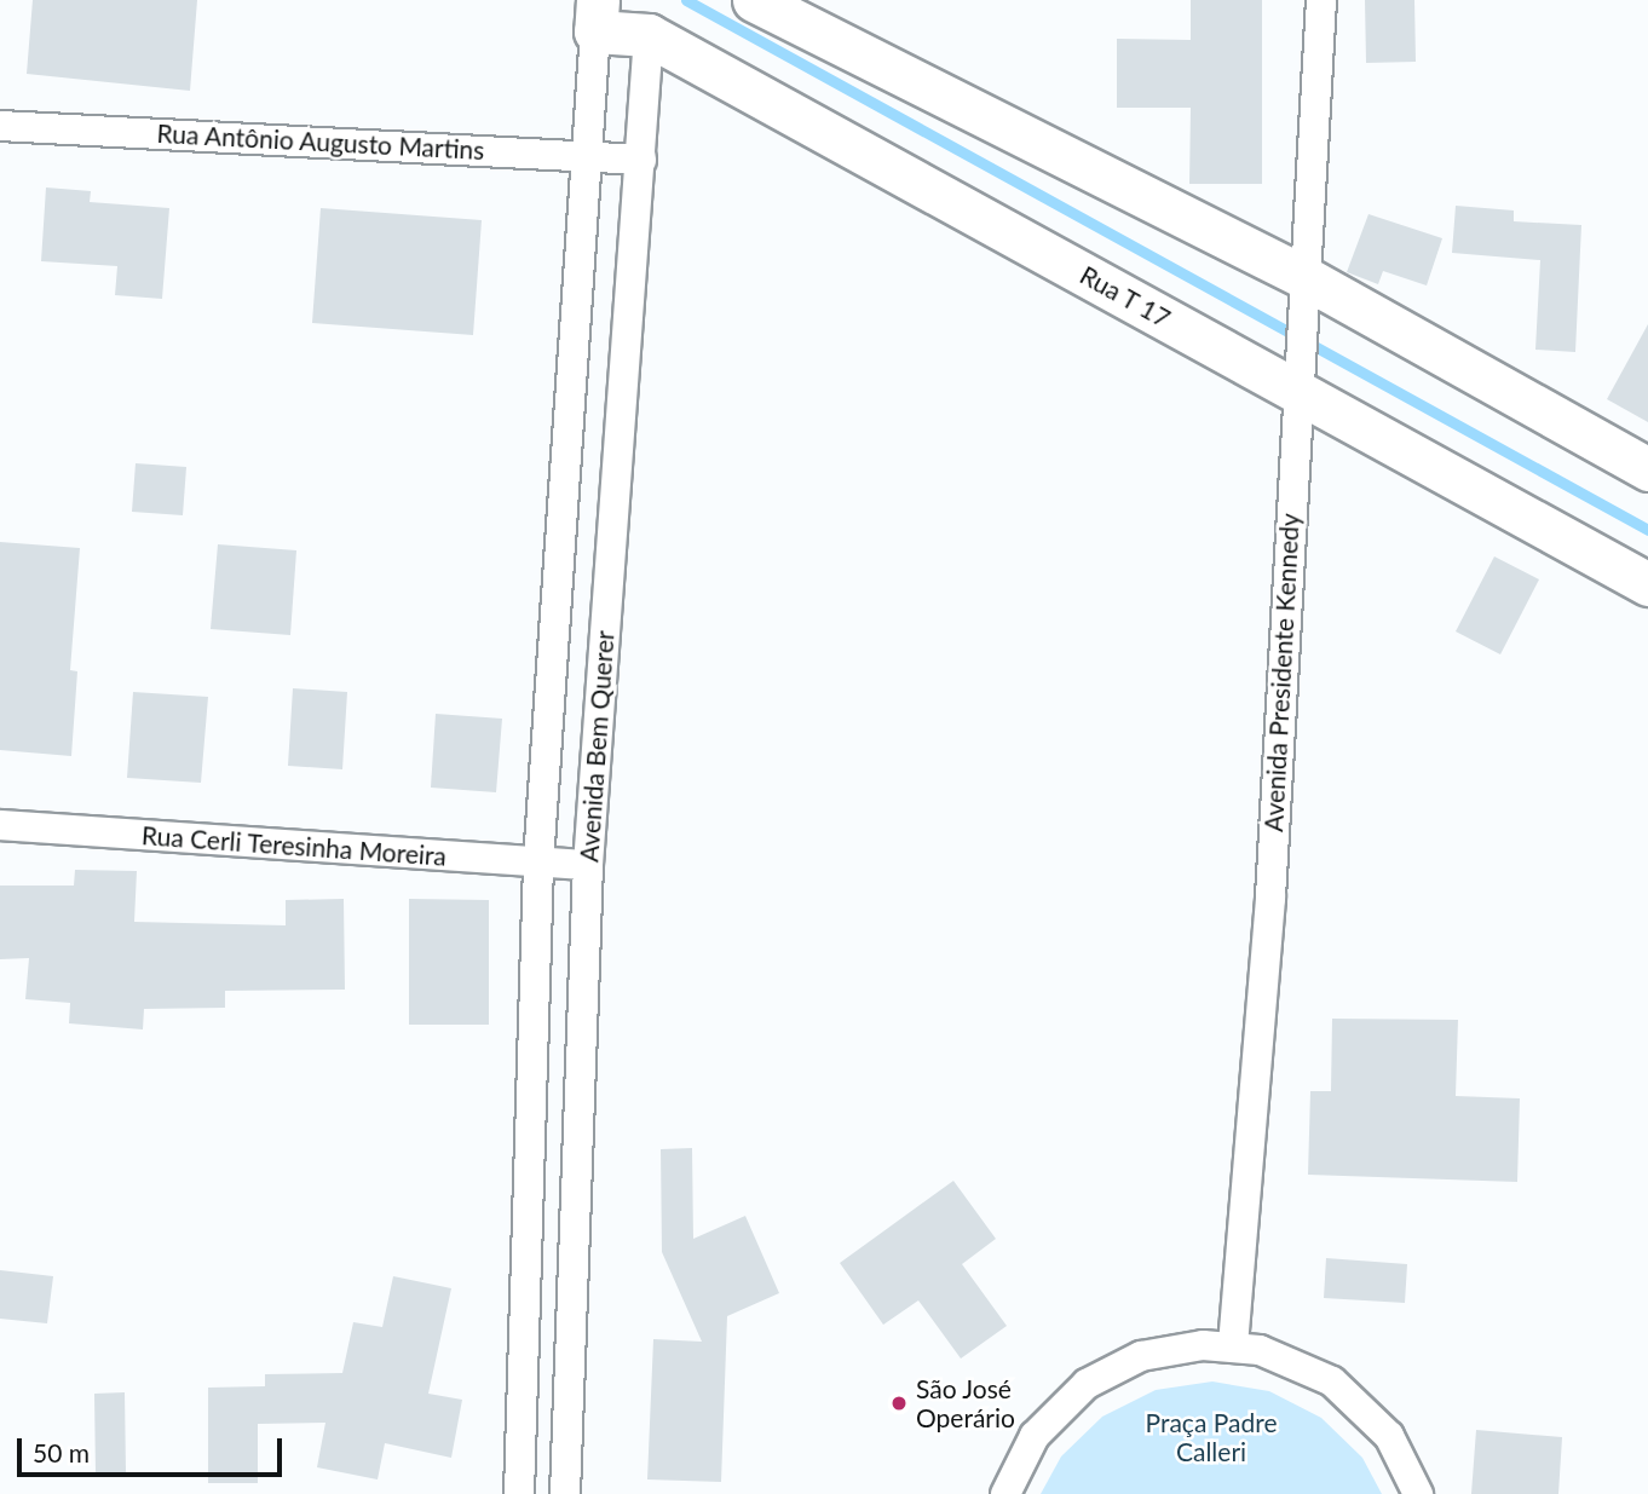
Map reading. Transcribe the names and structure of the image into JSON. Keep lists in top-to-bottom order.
{
  "streets": {
    "street": [
      "Rua Antônio Augusto Martins",
      "Rua T 17",
      "Avenida Presidente Kennedy",
      "Avenida Bem Querer",
      "Rua Cerli Teresinha Moreira"
    ]
  },
  "crossings": [
    ["Rua Antônio Augusto Martins", "Avenida Bem Querer"],
    ["Rua T 17", "Avenida Presidente Kennedy"],
    ["Rua T 17", "Avenida Bem Querer"],
    ["Avenida Bem Querer", "Rua Cerli Teresinha Moreira"]
  ],
  "parks": ["Praça Padre Calleri"],
  "places": ["São José Operário"],
  "scale_bar": "50 m"
}
